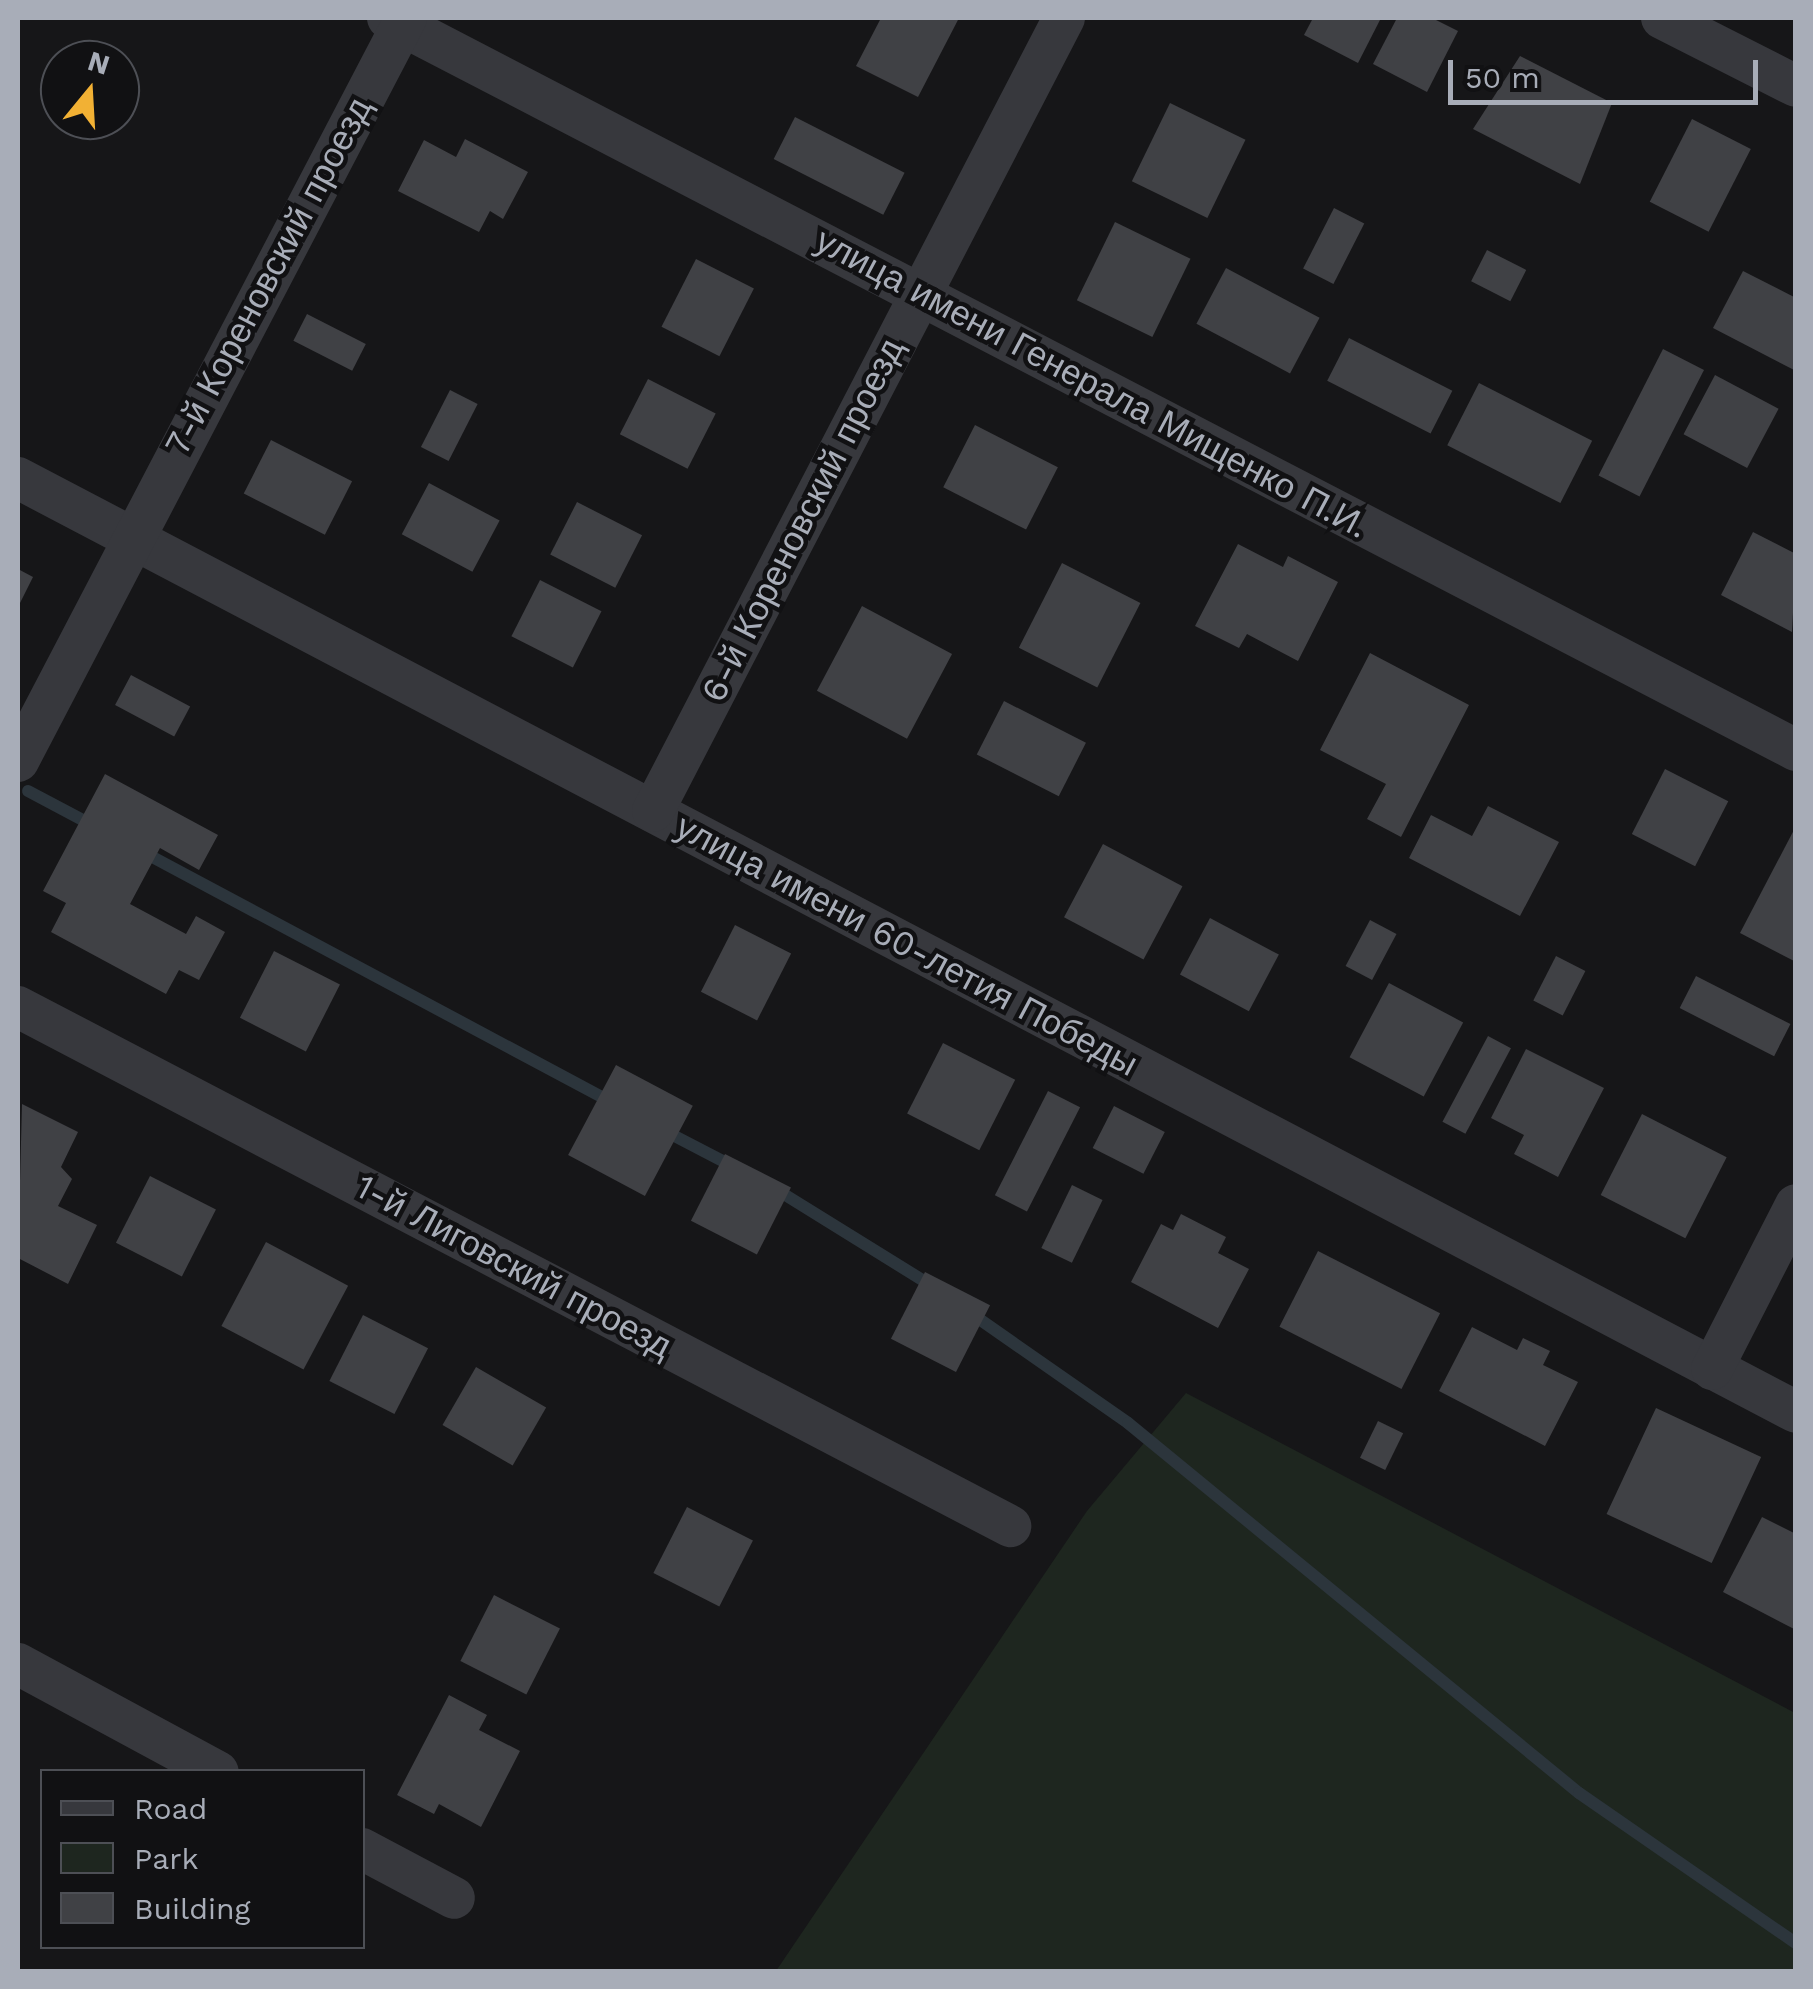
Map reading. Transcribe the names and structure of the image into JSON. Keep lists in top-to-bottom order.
{
  "streets": {
    "street": [
      "7-й Кореновский проезд",
      "улица имени Генерала Мищенко П.И.",
      "6-й Кореновский проезд",
      "улица имени 60-летия Победы",
      "1-й Лиговский проезд"
    ]
  },
  "crossings": [
    ["7-й Кореновский проезд", "улица имени Генерала Мищенко П.И."],
    ["7-й Кореновский проезд", "улица имени 60-летия Победы"],
    ["улица имени Генерала Мищенко П.И.", "6-й Кореновский проезд"],
    ["6-й Кореновский проезд", "улица имени 60-летия Победы"]
  ],
  "legend": ["Road", "Park", "Building"],
  "scale_bar": "50 m",
  "north": "top"
}
